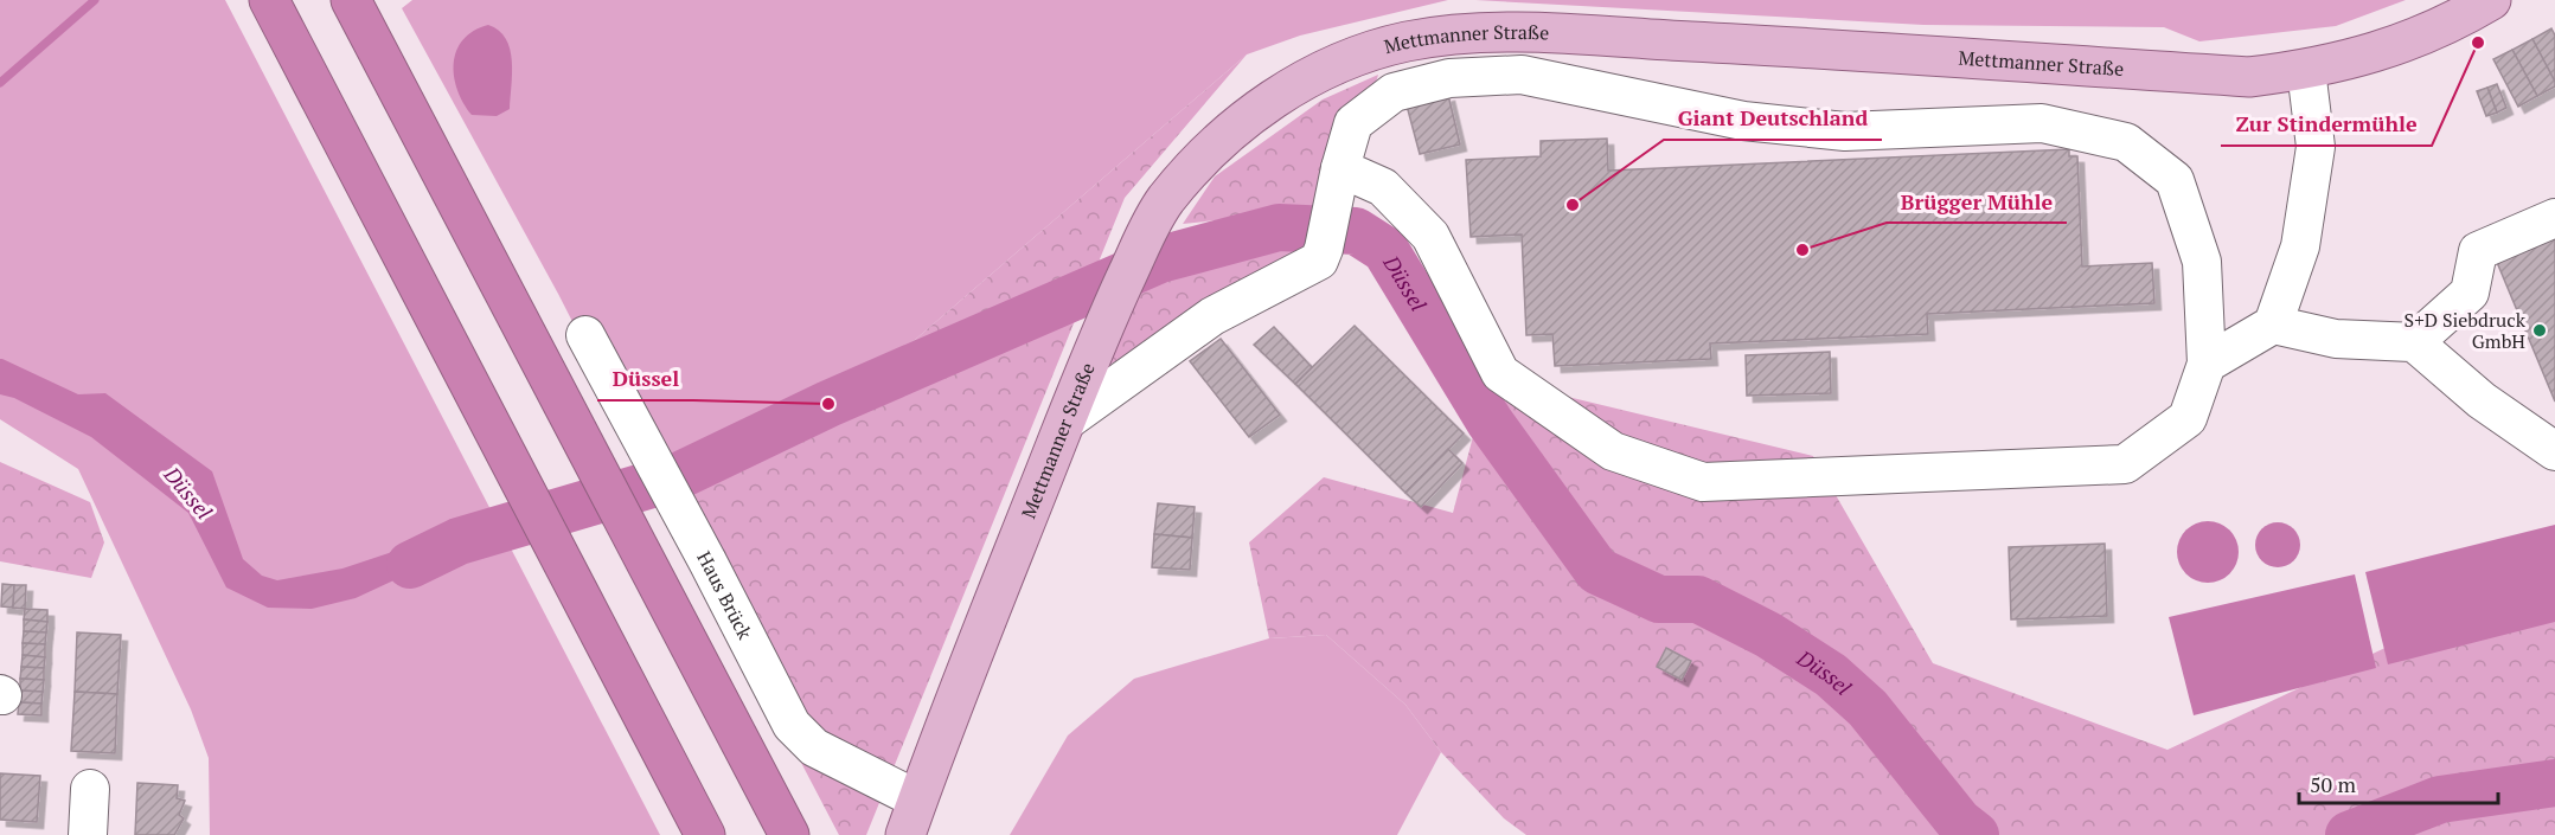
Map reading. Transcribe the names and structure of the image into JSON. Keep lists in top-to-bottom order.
{
  "streets": {
    "main road": ["Mettmanner Straße"],
    "street": ["Haus Brück"]
  },
  "crossings": [
    ["Mettmanner Straße", "Haus Brück"]
  ],
  "water": ["Düssel"],
  "places": [
    "Zur Stindermühle",
    "Giant Deutschland",
    "Brügger Mühle",
    "S+D Siebdruck GmbH",
    "Düssel"
  ],
  "scale_bar": "50 m"
}
